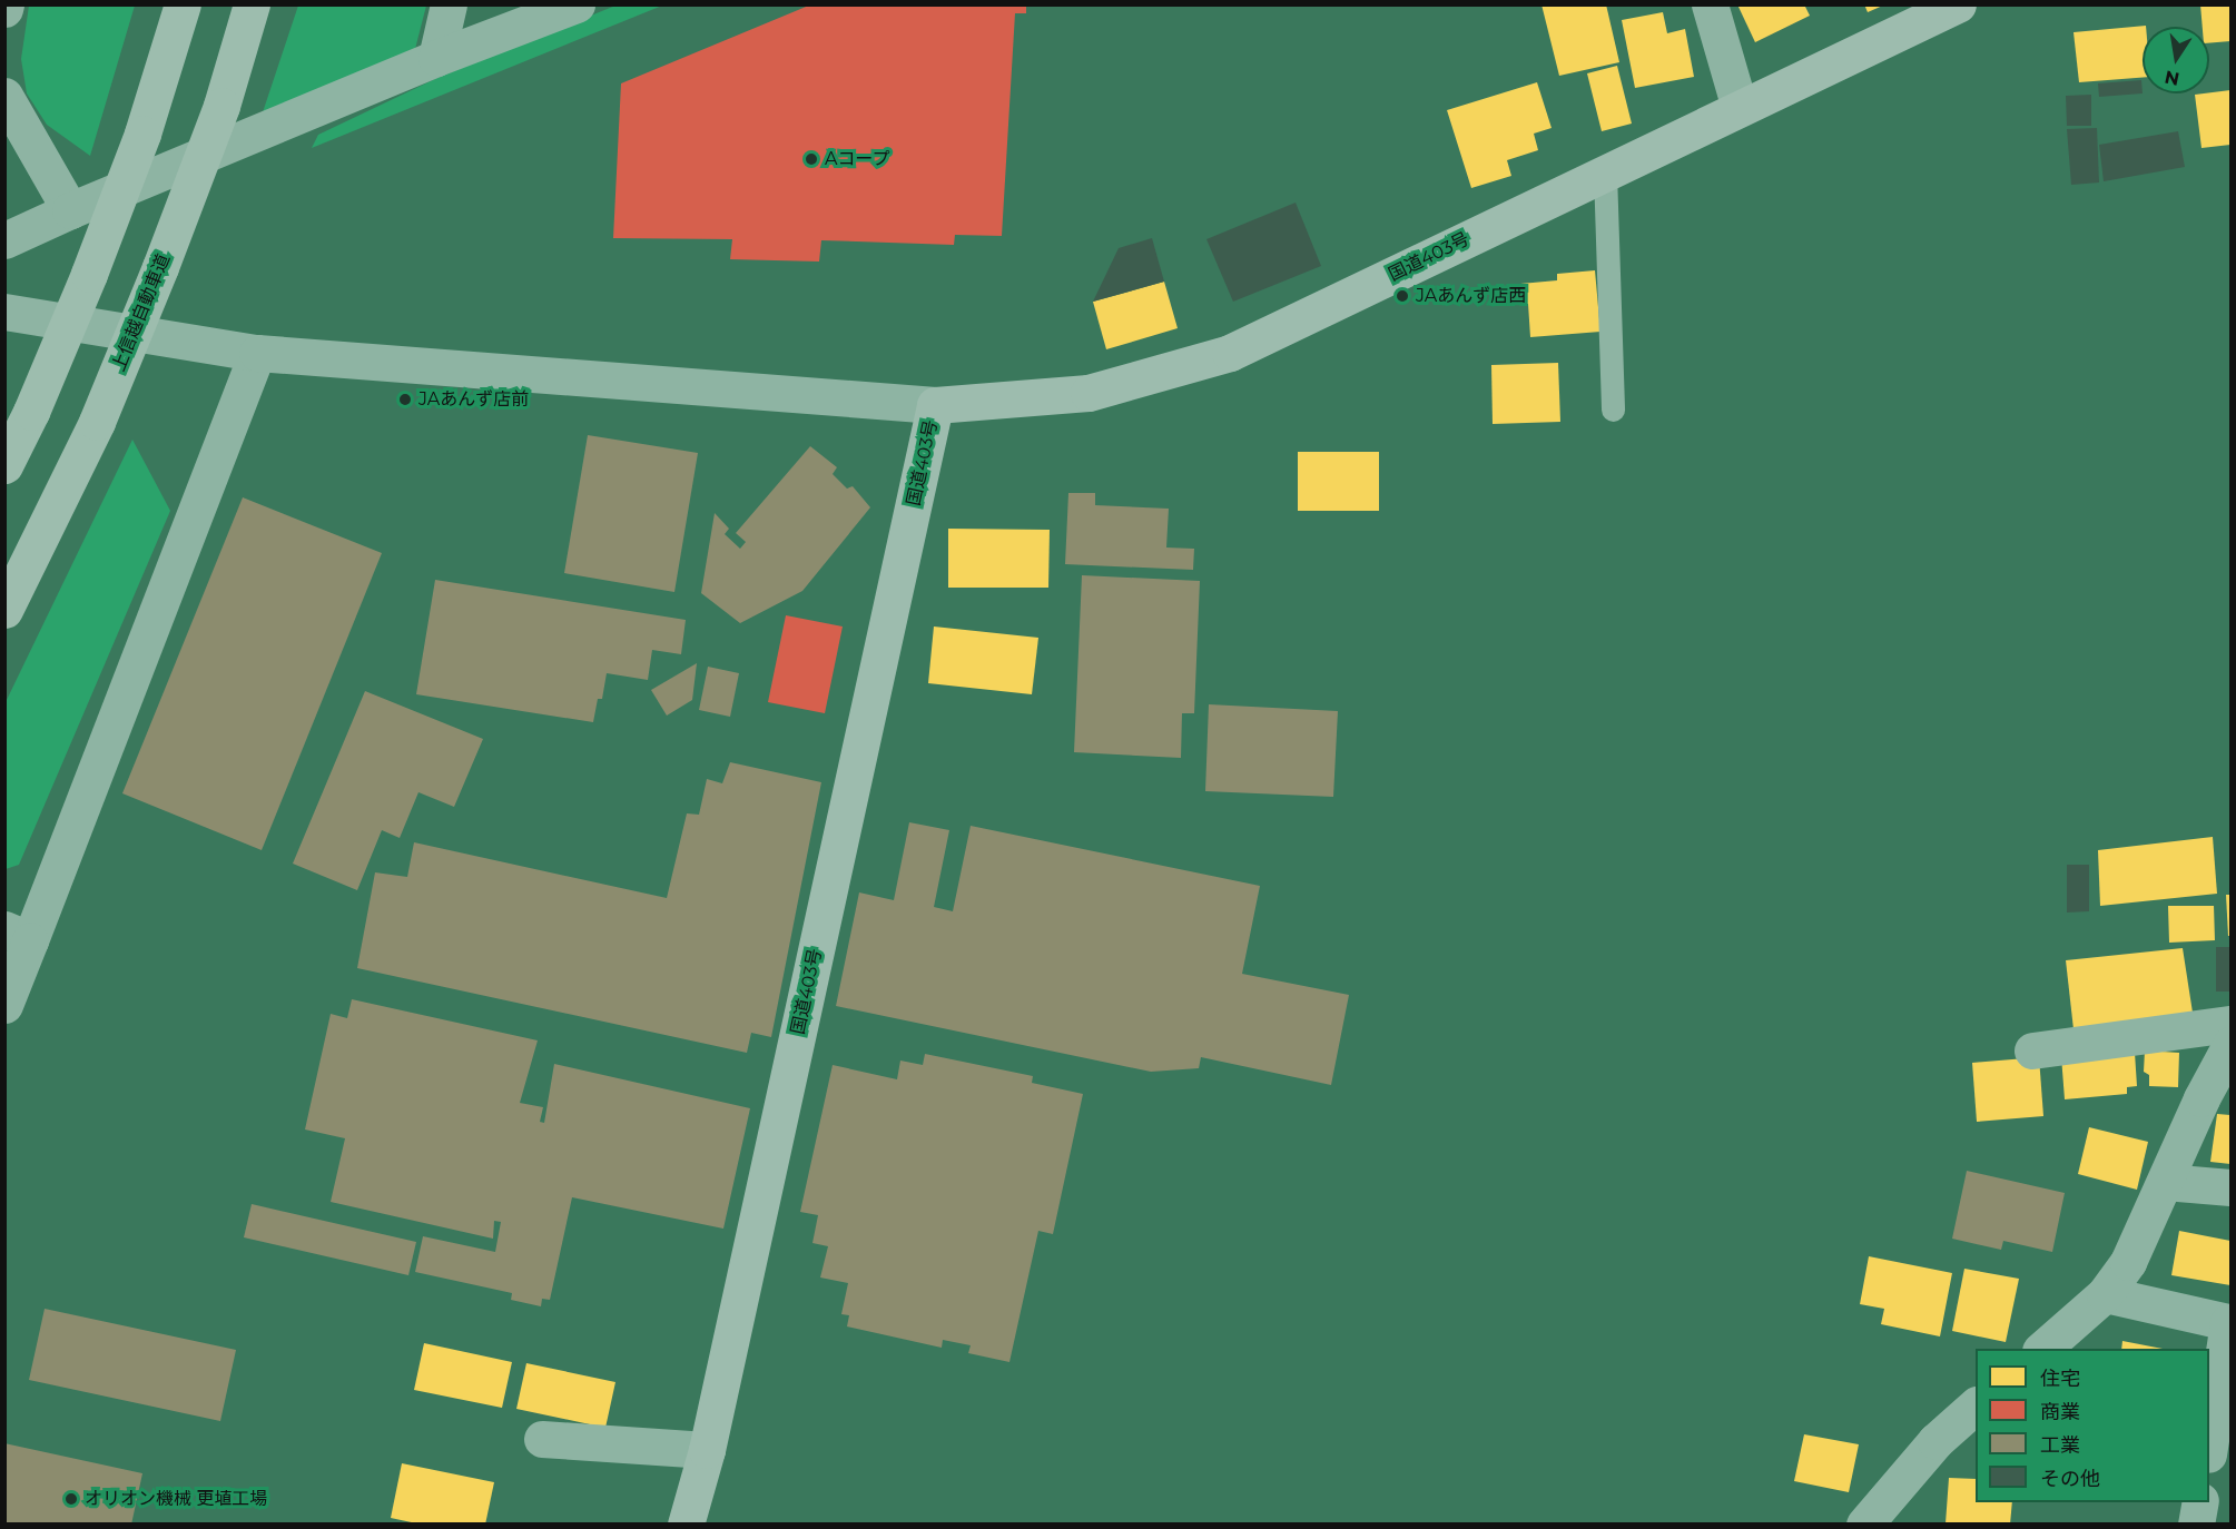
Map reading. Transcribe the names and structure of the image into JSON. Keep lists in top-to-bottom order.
{
  "streets": {
    "highway": ["国道403号", "上信越自動車道"]
  },
  "places": [
    "Aコープ",
    "JAあんず店西",
    "JAあんず店前",
    "オリオン機械 更埴工場"
  ],
  "legend": [
    "住宅",
    "商業",
    "工業",
    "その他"
  ],
  "north": "bottom"
}
